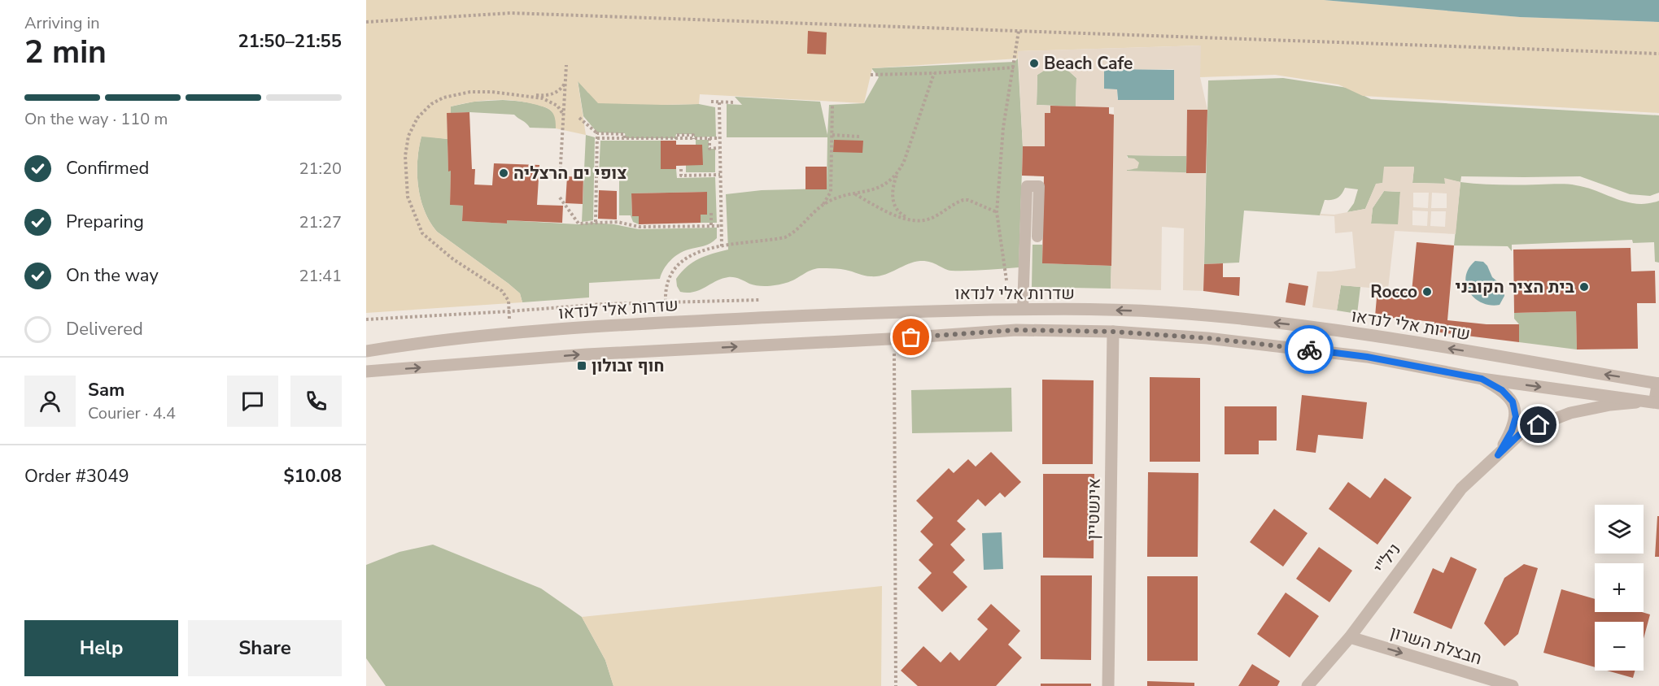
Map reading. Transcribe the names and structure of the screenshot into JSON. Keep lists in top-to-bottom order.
{
  "streets": {
    "street": [
      "שדרות אלי לנדאו",
      "אינשטיין",
      "ניל\"י",
      "חבצלת השרון"
    ]
  },
  "crossings": [
    ["ניל\"י", "חבצלת השרון"]
  ],
  "one_way": ["חבצלת השרון"],
  "places": {
    "other": [
      "Beach Cafe",
      "צופי ים הרצליה",
      "בית הציר הקובני",
      "Rocco"
    ],
    "transit": ["חוף זבולון"]
  },
  "page": {
    "heading": ["2 min", "Arriving in", "21:50–21:55"],
    "panel": [
      "Sam",
      "Courier · 4.4",
      "Order #3049",
      "$10.08"
    ],
    "bar": "On the way · 110 m",
    "list": [
      ["Confirmed", "21:20"],
      ["Preparing", "21:27"],
      ["On the way", "21:41"],
      "Delivered"
    ],
    "map_buttons": ["+", "−"],
    "buttons": ["Help", "Share"]
  }
}
